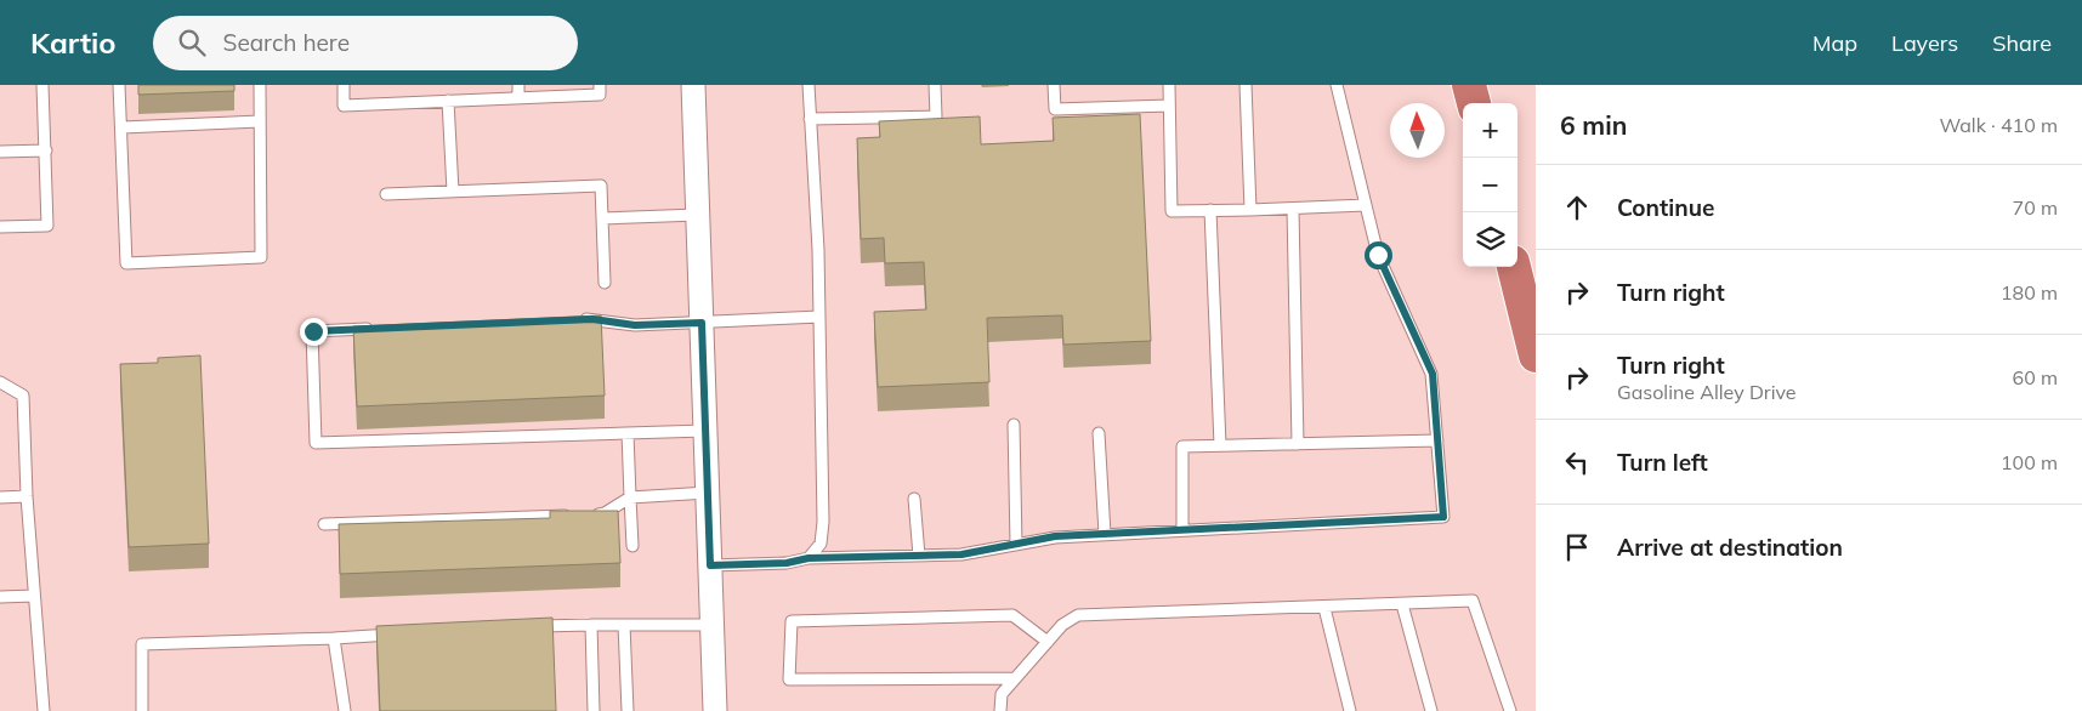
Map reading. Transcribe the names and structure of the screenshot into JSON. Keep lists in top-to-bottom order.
{
  "north": "top",
  "page": {
    "header": "Kartio",
    "search": "Search here",
    "nav": ["Map", "Layers", "Share"],
    "heading": ["6 min", "Walk · 410 m"],
    "map_buttons": ["+", "−"],
    "list": [
      ["Continue", "70 m"],
      ["Turn right", "180 m"],
      ["Turn right", "Gasoline Alley Drive", "60 m"],
      ["Turn left", "100 m"],
      "Arrive at destination"
    ]
  }
}
